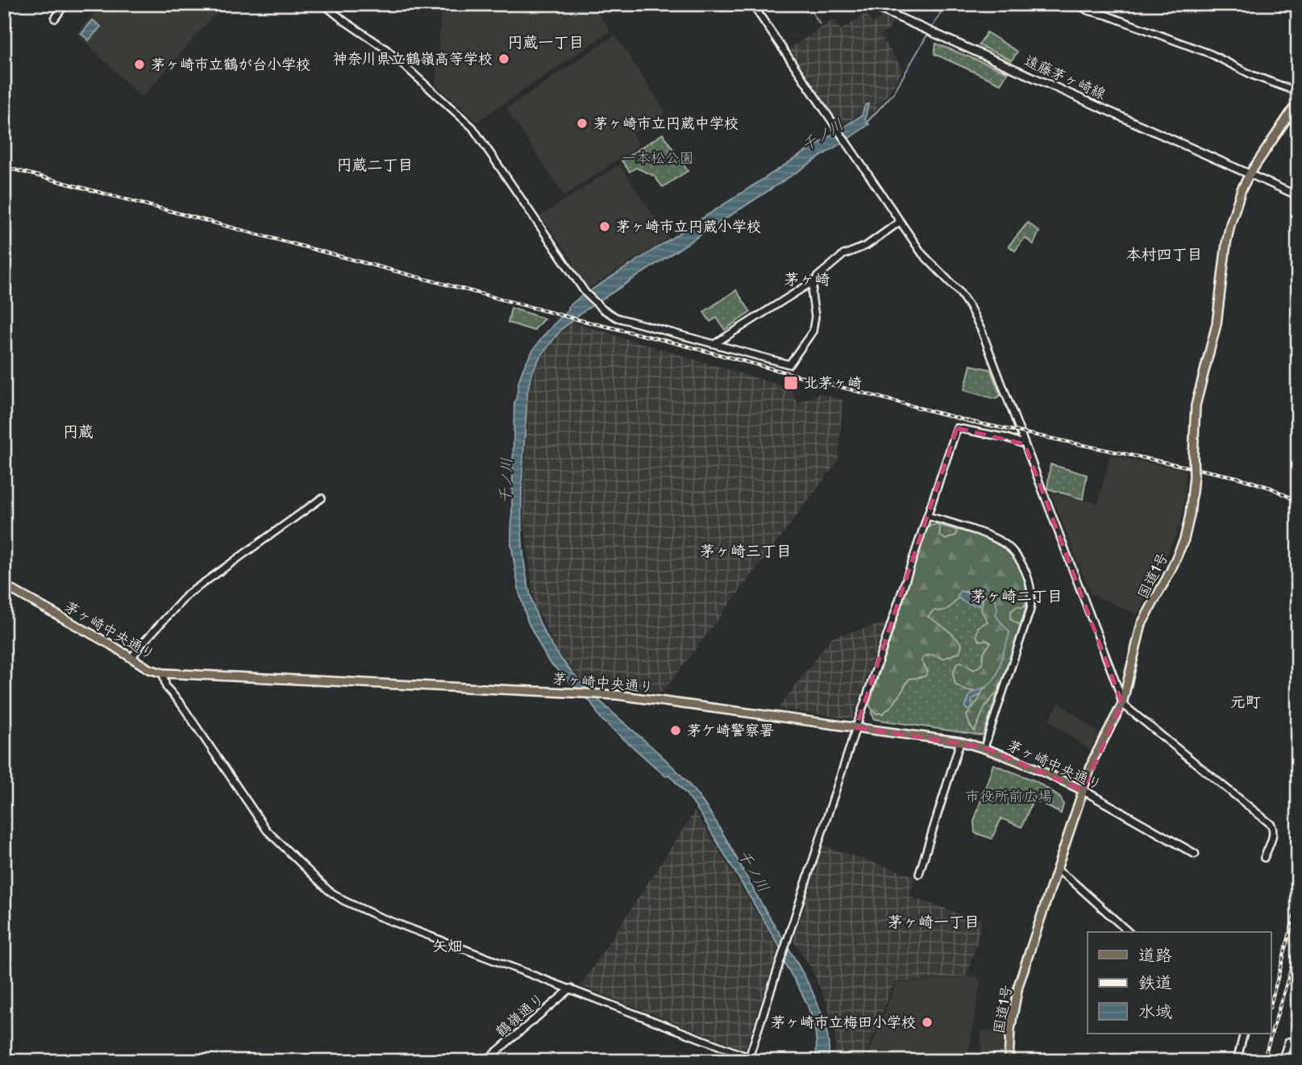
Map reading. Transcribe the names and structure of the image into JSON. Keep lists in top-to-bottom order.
{
  "streets": {
    "main road": ["遠藤茅ヶ崎線", "国道1号", "茅ヶ崎中央通り"],
    "street": ["鶴嶺通り"]
  },
  "crossings": [
    ["遠藤茅ヶ崎線", "国道1号"],
    ["国道1号", "茅ヶ崎中央通り"]
  ],
  "districts": [
    "円蔵一丁目",
    "円蔵二丁目",
    "本村四丁目",
    "茅ヶ崎",
    "円蔵",
    "茅ヶ崎三丁目",
    "茅ヶ崎二丁目",
    "元町",
    "茅ヶ崎一丁目",
    "矢畑"
  ],
  "water": ["千ノ川"],
  "parks": ["一本松公園", "市役所前広場"],
  "places": {
    "other": [
      "神奈川県立鶴嶺高等学校",
      "茅ヶ崎市立鶴が台小学校",
      "茅ヶ崎市立円蔵中学校",
      "茅ヶ崎市立円蔵小学校",
      "茅ケ崎警察署",
      "茅ヶ崎市立梅田小学校"
    ],
    "transit": ["北茅ヶ崎"]
  },
  "legend": ["道路", "鉄道", "水域"]
}
